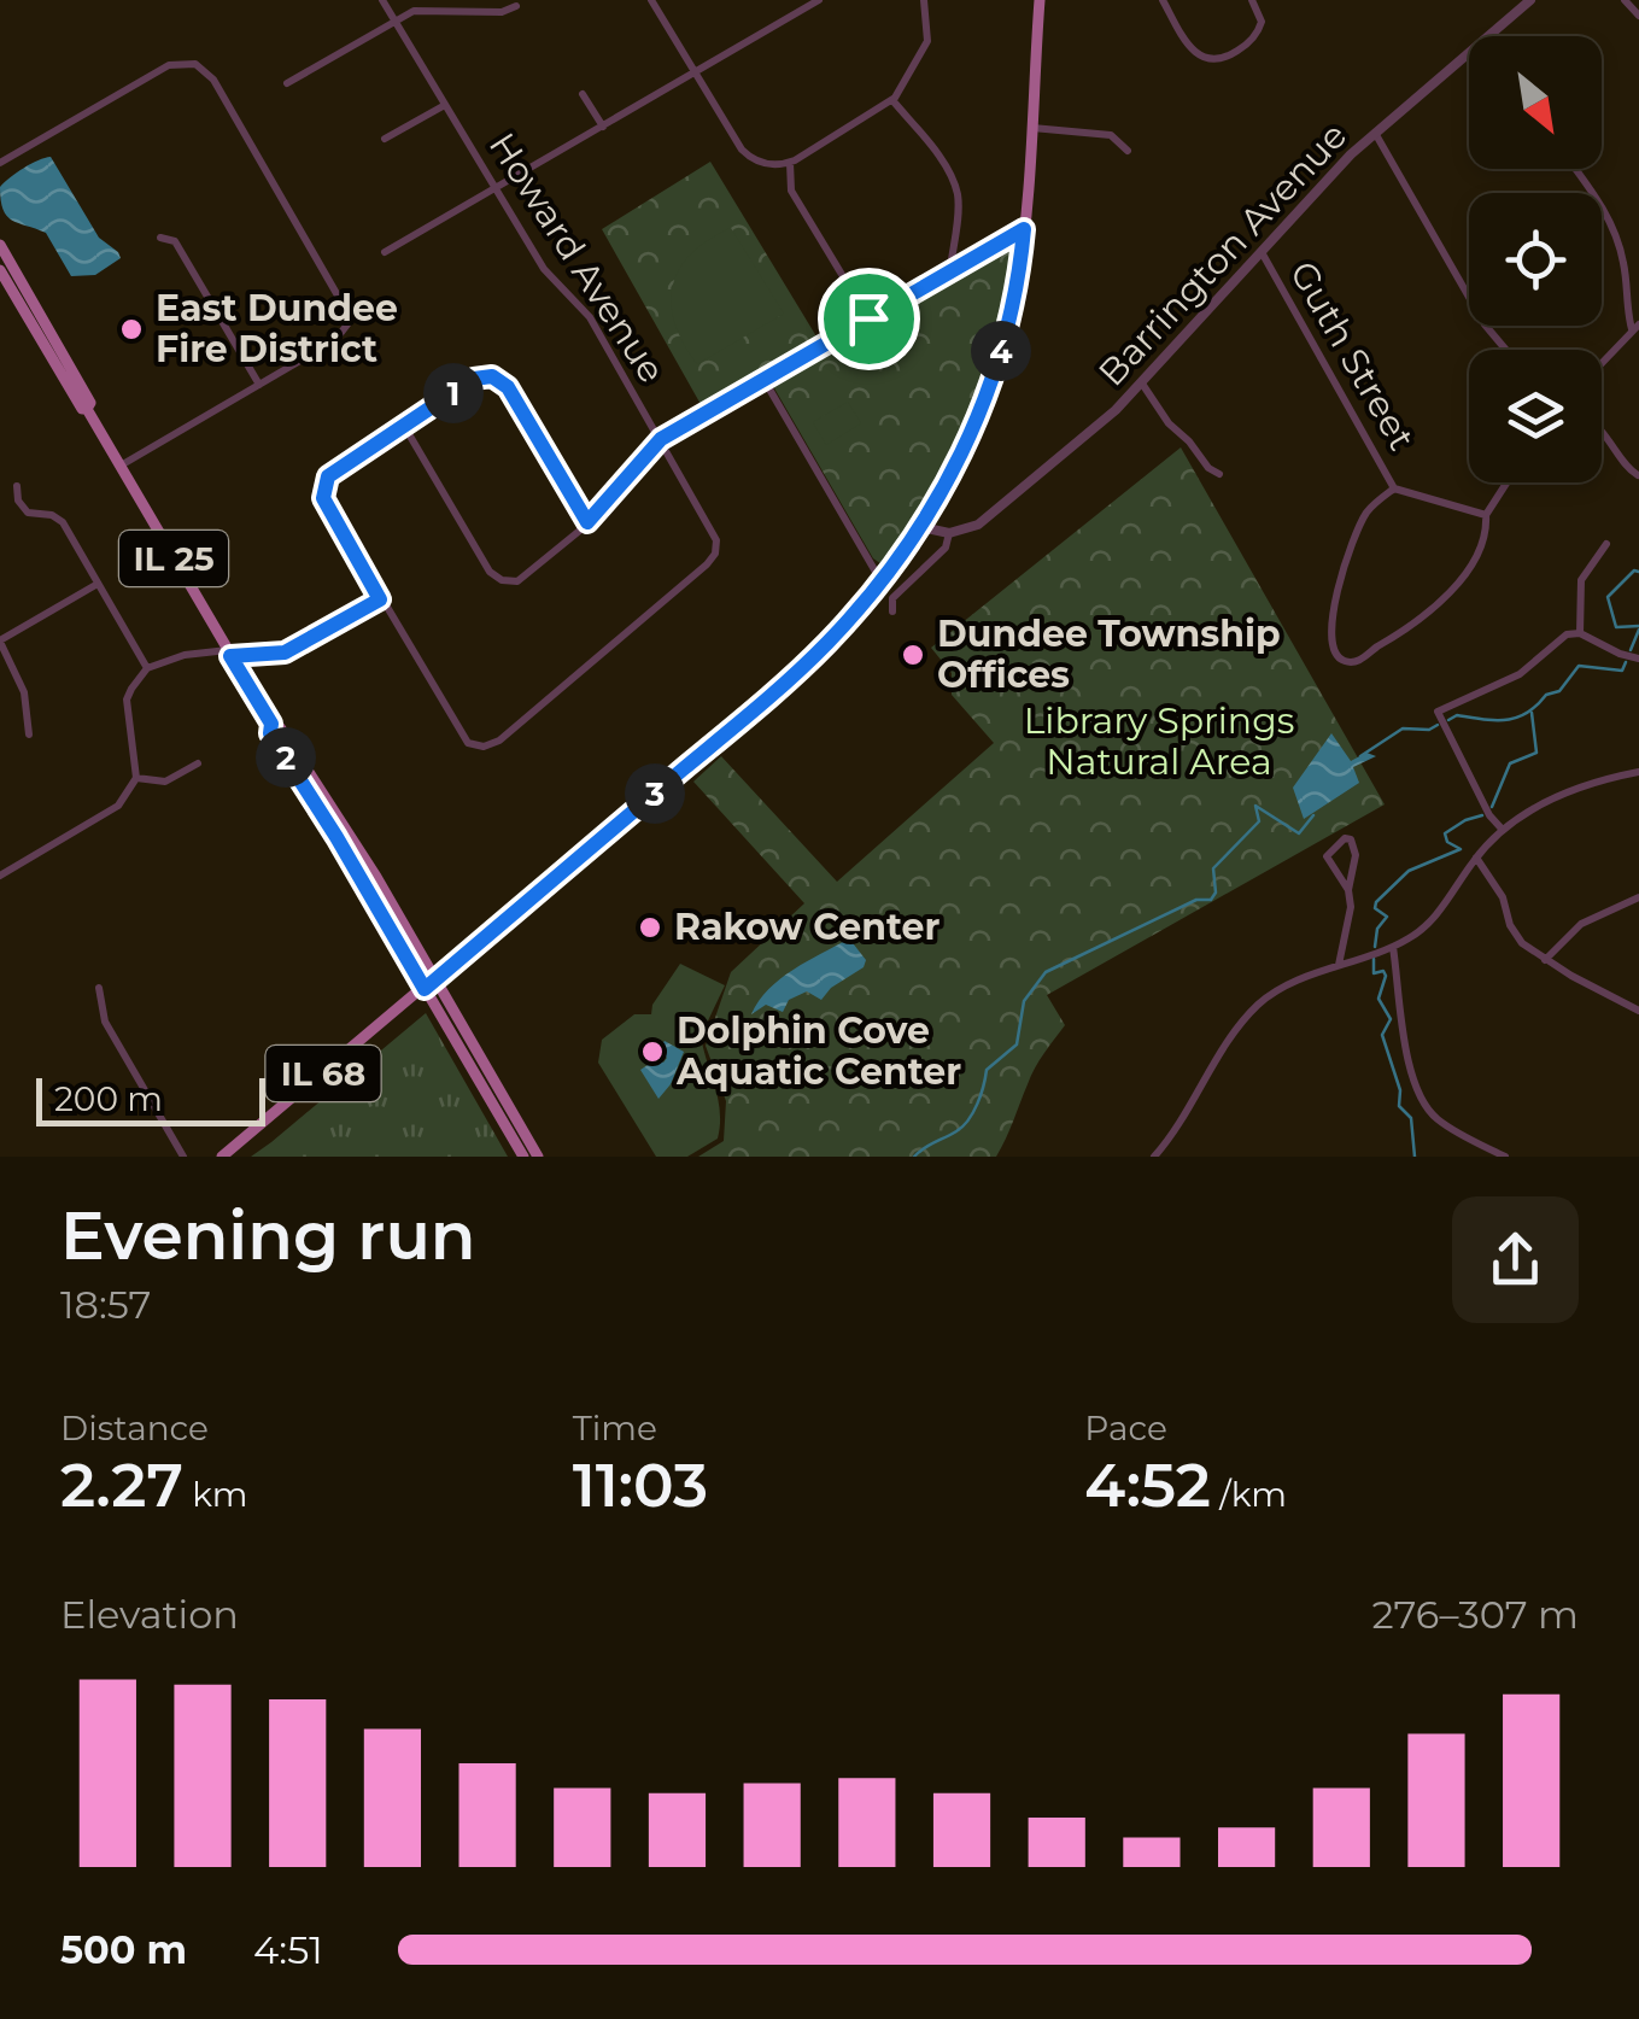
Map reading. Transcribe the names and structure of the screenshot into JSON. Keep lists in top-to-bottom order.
{
  "streets": {
    "main road": ["IL 25", "IL 68"],
    "street": ["Barrington Avenue", "Howard Avenue", "Guth Street"]
  },
  "crossings": [
    ["Barrington Avenue", "Guth Street"],
    ["IL 25", "IL 68"]
  ],
  "parks": ["Library Springs Natural Area"],
  "places": [
    "East Dundee Fire District",
    "Dundee Township Offices",
    "Rakow Center",
    "Dolphin Cove Aquatic Center"
  ],
  "scale_bar": "200 m",
  "north": "bottom right",
  "page": {
    "pins": [
      "4",
      "1",
      "2",
      "3"
    ],
    "scale": "200 m",
    "heading": ["Evening run", "18:57"],
    "stats": [
      ["Distance", "2.27 km"],
      ["Time", "11:03"],
      ["Pace", "4:52 /km"]
    ],
    "chart": ["Elevation", "276–307 m"],
    "list": [
      {
        "name": "500 m",
        "note": "4:51"
      }
    ]
  }
}
